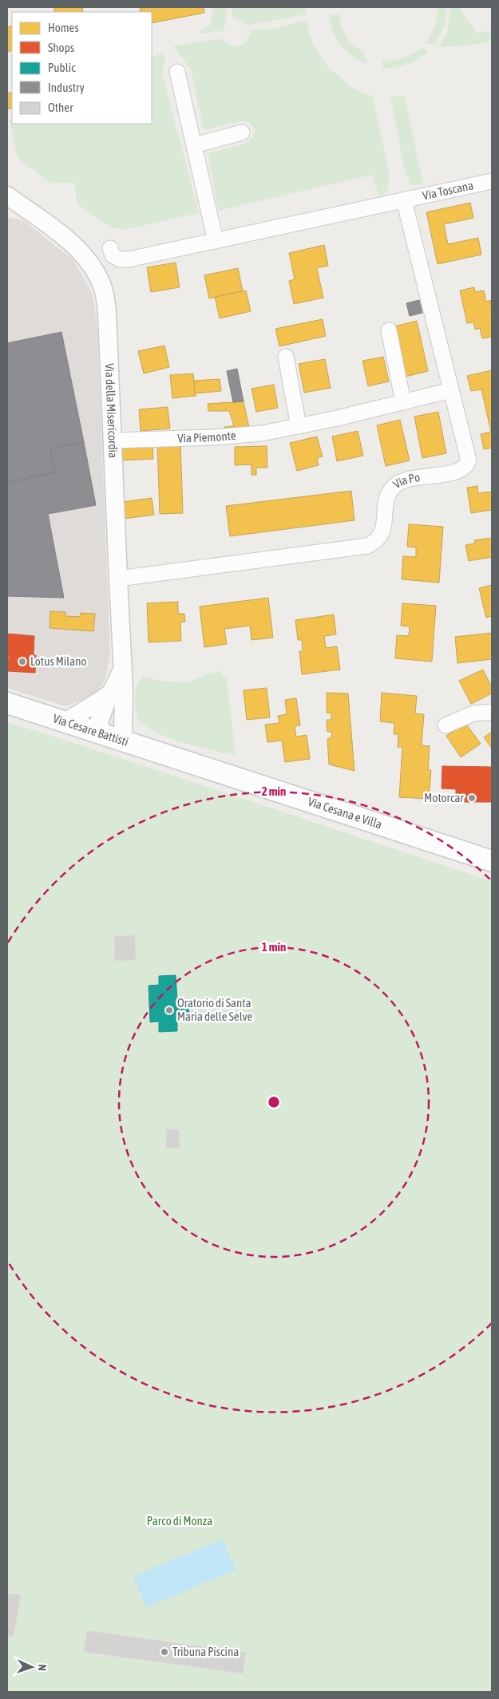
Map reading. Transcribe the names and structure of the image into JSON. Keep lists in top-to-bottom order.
{
  "streets": {
    "main road": ["Via Cesare Battisti", "Via Cesana e Villa"],
    "street": [
      "Via Toscana",
      "Via della Misericordia",
      "Via Piemonte",
      "Via Po"
    ]
  },
  "crossings": [
    ["Via Toscana", "Via Po"],
    ["Via della Misericordia", "Via Piemonte"],
    ["Via della Misericordia", "Via Po"],
    ["Via della Misericordia", "Via Cesare Battisti"],
    ["Via Piemonte", "Via Po"],
    ["Via Cesare Battisti", "Via Cesana e Villa"]
  ],
  "parks": ["Parco di Monza"],
  "places": [
    "Lotus Milano",
    "Motorcar",
    "Oratorio di Santa Maria delle Selve",
    "Tribuna Piscina"
  ],
  "legend": [
    "Homes",
    "Shops",
    "Public",
    "Industry",
    "Other"
  ],
  "north": "right",
  "rings": ["2 min", "1 min"]
}
